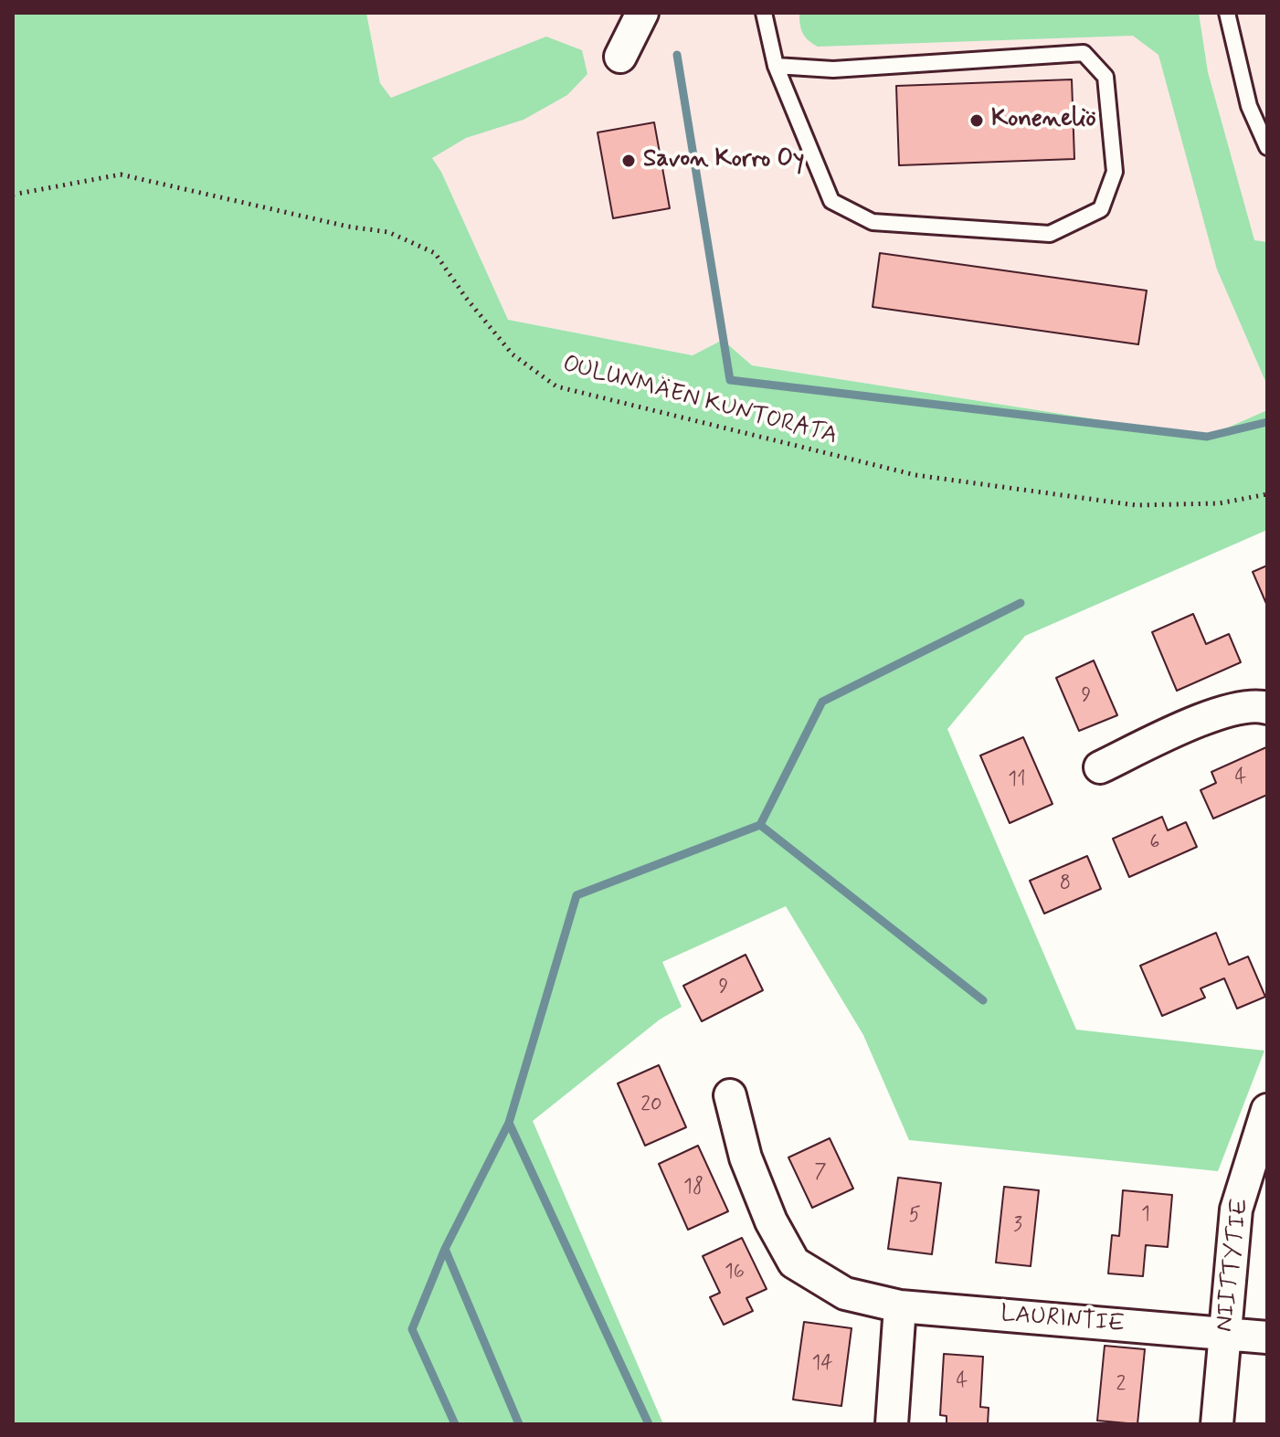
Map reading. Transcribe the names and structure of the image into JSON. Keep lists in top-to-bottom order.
{
  "streets": {
    "street": ["NIITTYTIE", "LAURINTIE"],
    "path": ["OULUNMÄEN KUNTORATA"]
  },
  "crossings": [
    ["NIITTYTIE", "LAURINTIE"]
  ],
  "places": ["Koneneliö", "Savon Korro Oy"],
  "house_numbers": [
    "9",
    "4",
    "11",
    "6",
    "8",
    "9",
    "20",
    "7",
    "18",
    "1",
    "5",
    "3",
    "16",
    "14",
    "4",
    "2"
  ]
}
